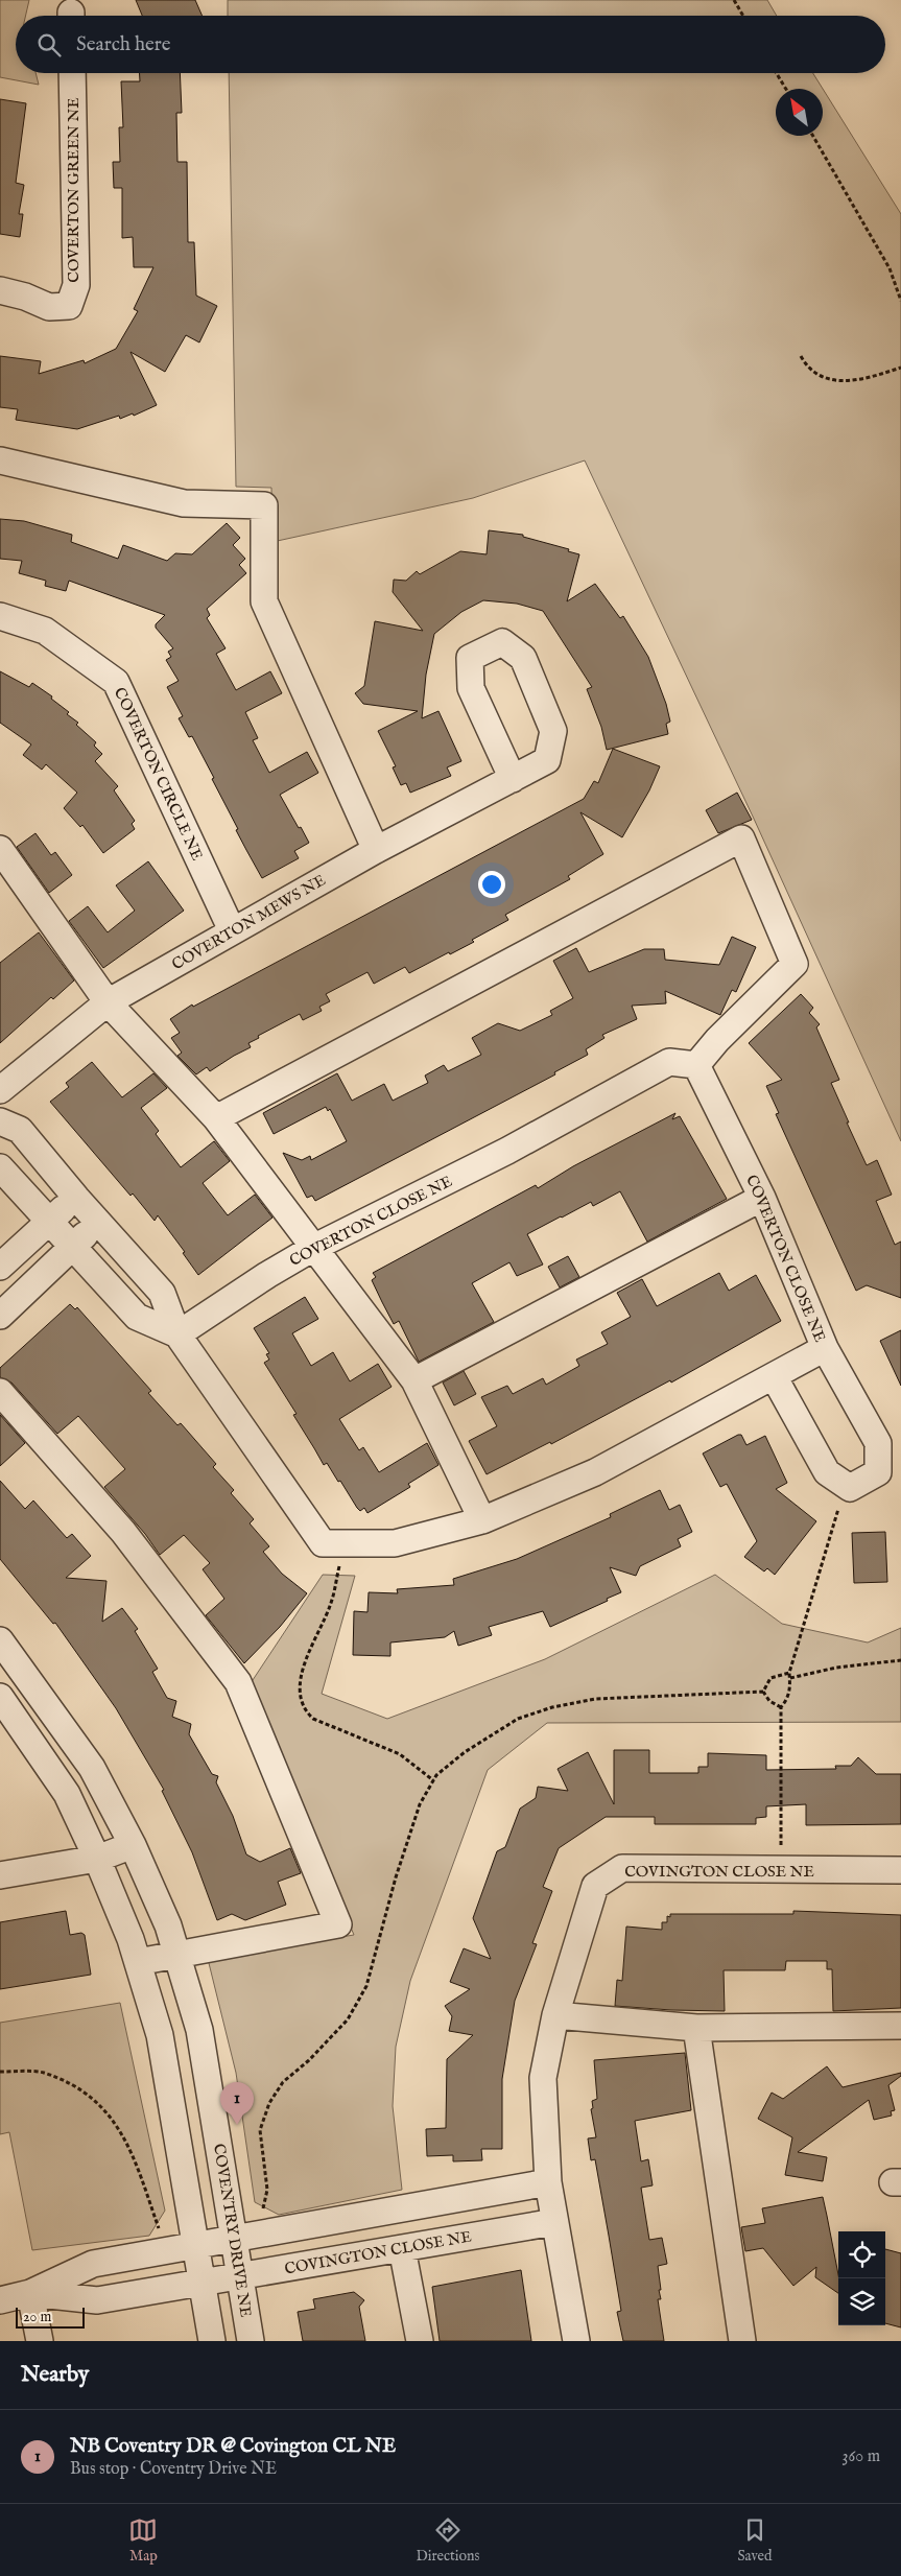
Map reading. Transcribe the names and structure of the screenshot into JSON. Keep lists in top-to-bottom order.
{
  "streets": {
    "street": [
      "COVERTON GREEN NE",
      "COVERTON CIRCLE NE",
      "COVERTON MEWS NE",
      "COVERTON CLOSE NE",
      "COVINGTON CLOSE NE",
      "COVENTRY DRIVE NE"
    ]
  },
  "crossings": [
    ["COVERTON CIRCLE NE", "COVERTON MEWS NE"],
    ["COVINGTON CLOSE NE", "COVENTRY DRIVE NE"]
  ],
  "scale_bar": "20 m",
  "north": "top left",
  "page": {
    "search": "Search here",
    "pins": "1",
    "scale": "20 m",
    "heading": "Nearby",
    "list": [
      {
        "mark": "1",
        "name": "NB Coventry DR @ Covington CL NE",
        "note": "Bus stop · Coventry Drive NE",
        "value": "360 m"
      }
    ],
    "nav": ["Map", "Directions", "Saved"]
  }
}
